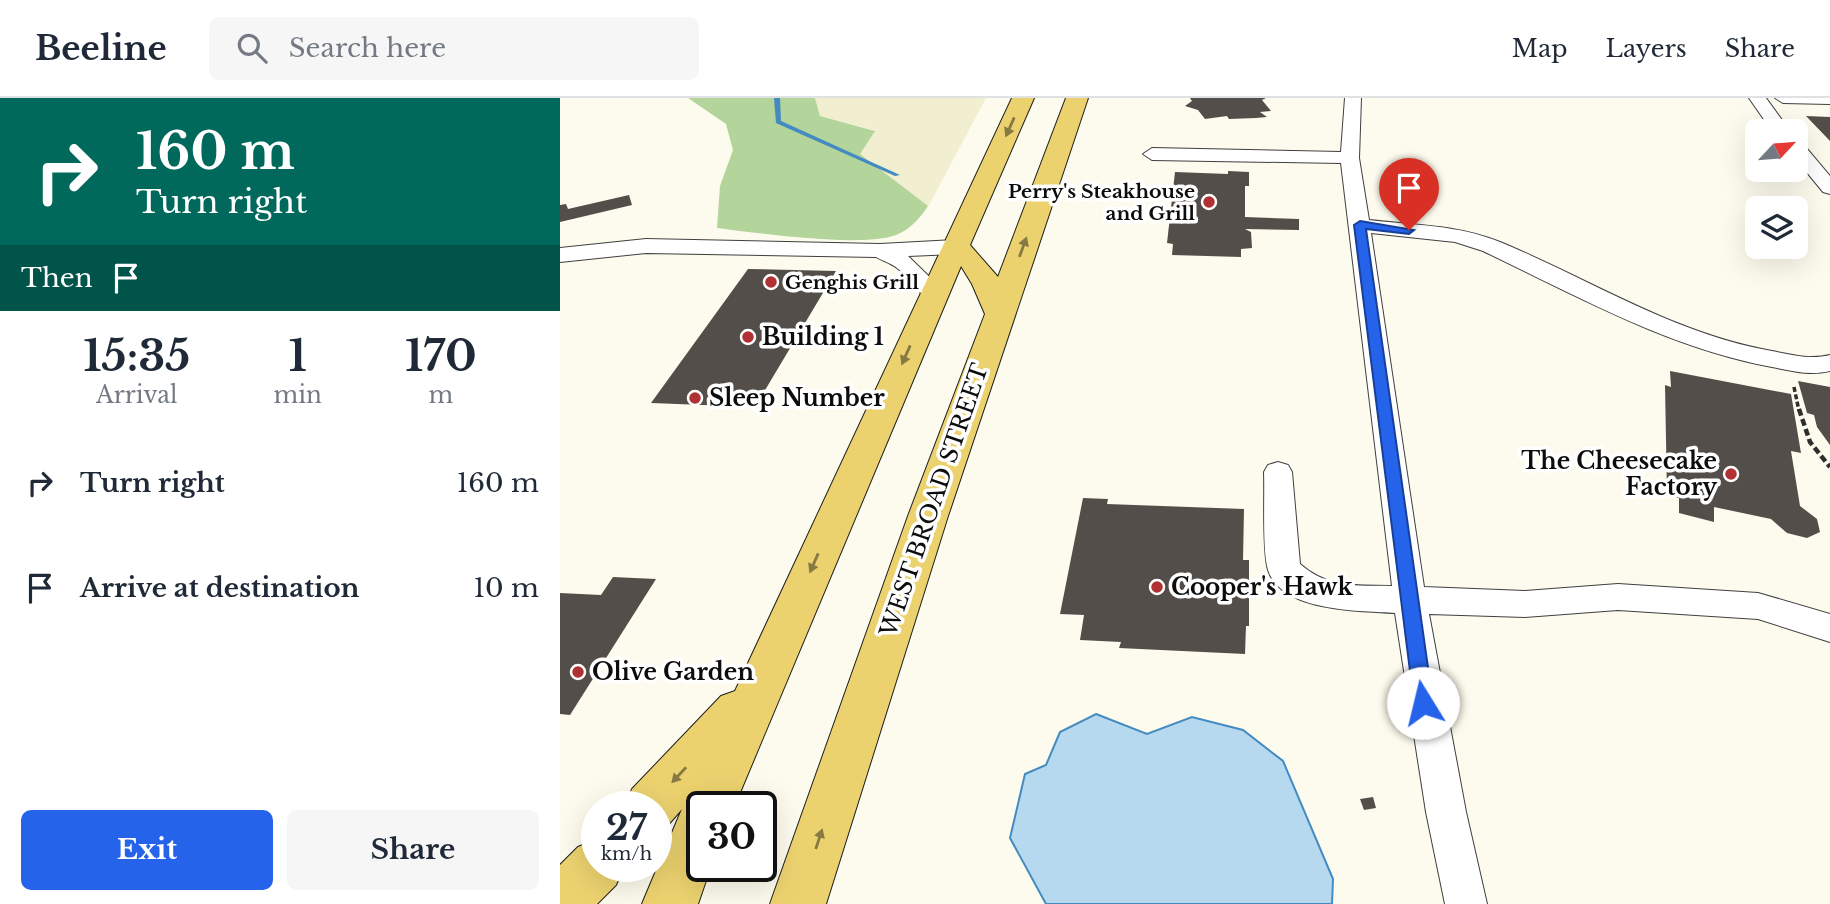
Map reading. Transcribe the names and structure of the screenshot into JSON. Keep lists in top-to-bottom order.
{
  "streets": {
    "main road": ["WEST BROAD STREET"]
  },
  "places": [
    "Perry's Steakhouse and Grill",
    "Genghis Grill",
    "Building 1",
    "Sleep Number",
    "The Cheesecake Factory",
    "Cooper's Hawk",
    "Olive Garden"
  ],
  "north": "top right",
  "page": {
    "header": "Beeline",
    "search": "Search here",
    "nav": ["Map", "Layers", "Share"],
    "turn": ["160 m", "Turn right"],
    "then": "Then",
    "eta": [
      "15:35",
      "Arrival",
      "1",
      "min",
      "170",
      "m"
    ],
    "list": [
      {
        "name": "Turn right",
        "value": "160 m"
      },
      {
        "name": "Arrive at destination",
        "value": "10 m"
      }
    ],
    "speed": "27 km/h",
    "limit": "30",
    "buttons": ["Exit", "Share"]
  }
}
